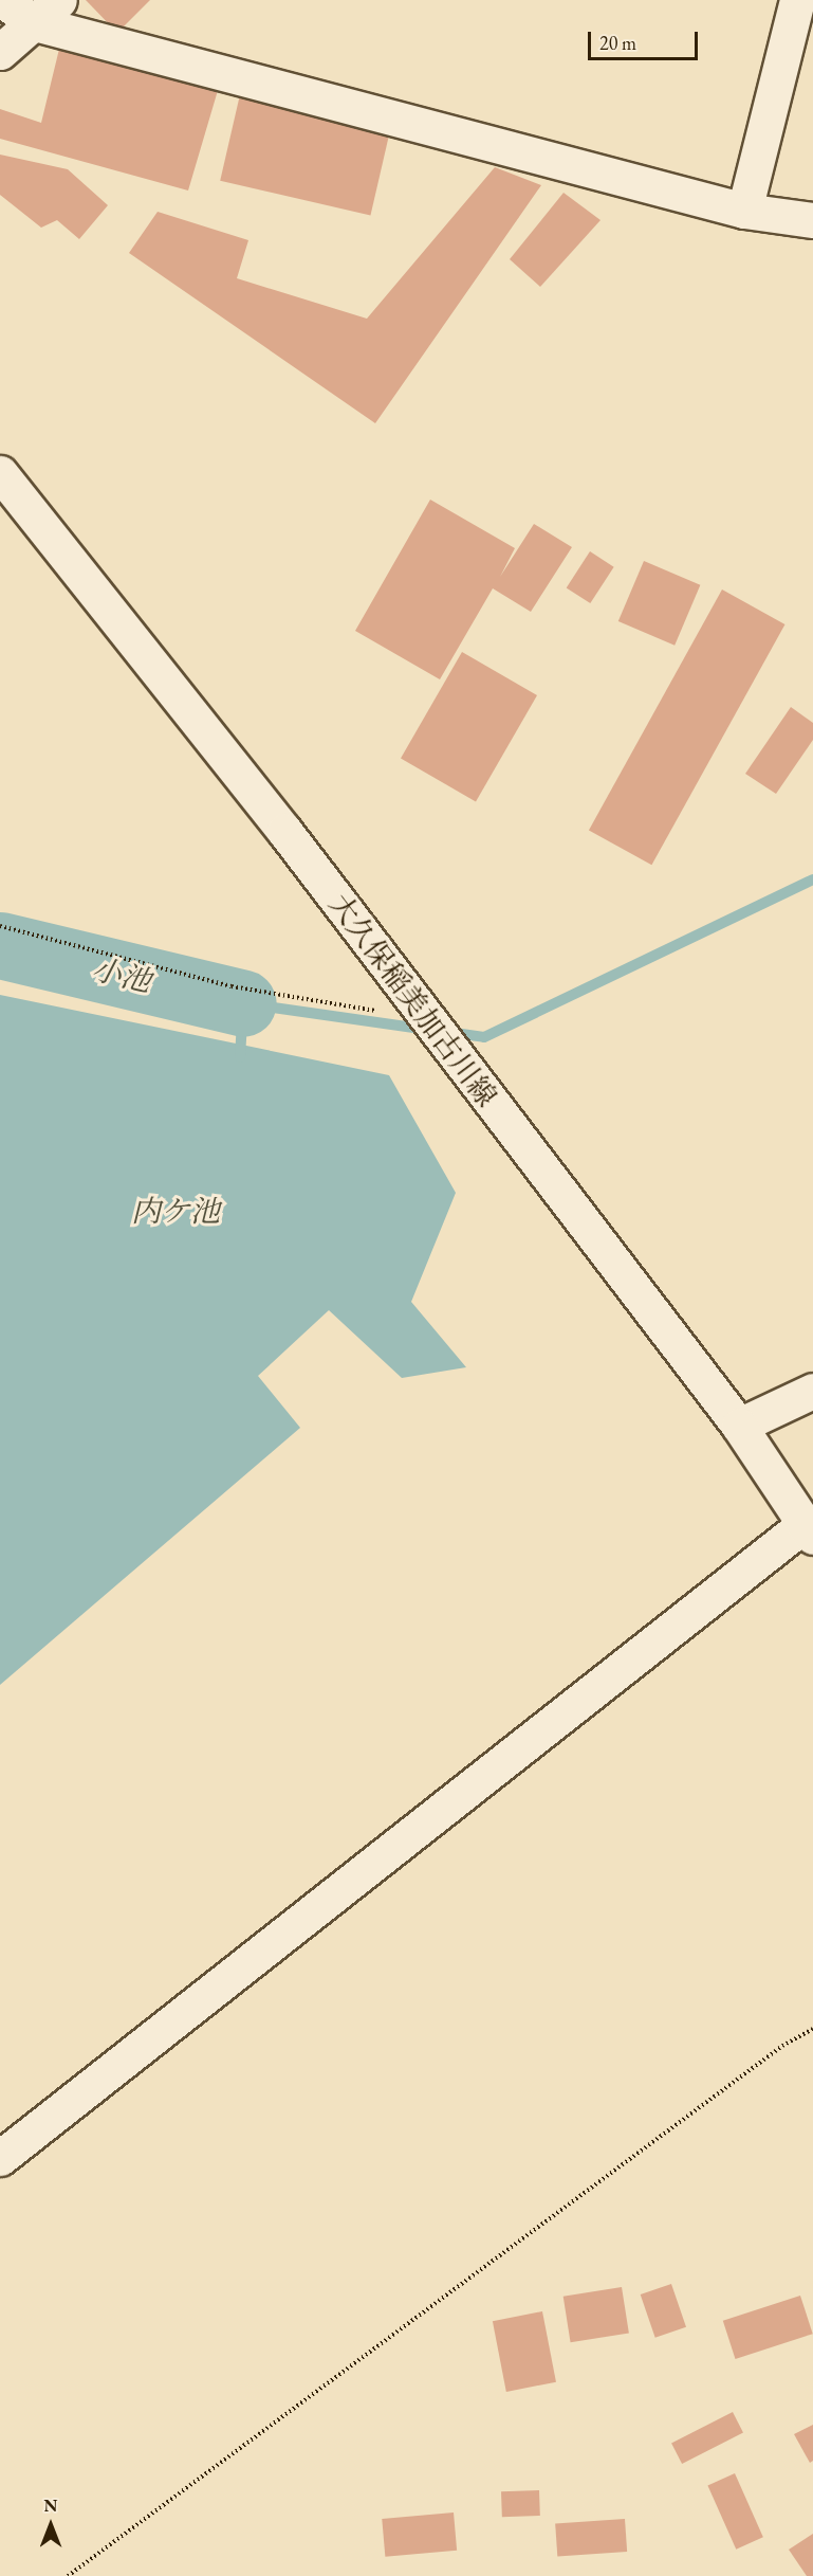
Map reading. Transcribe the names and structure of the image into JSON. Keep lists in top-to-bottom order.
{
  "streets": {
    "street": ["大久保稲美加古川線"]
  },
  "water": ["小池", "内ケ池"],
  "scale_bar": "20 m",
  "north": "top"
}
